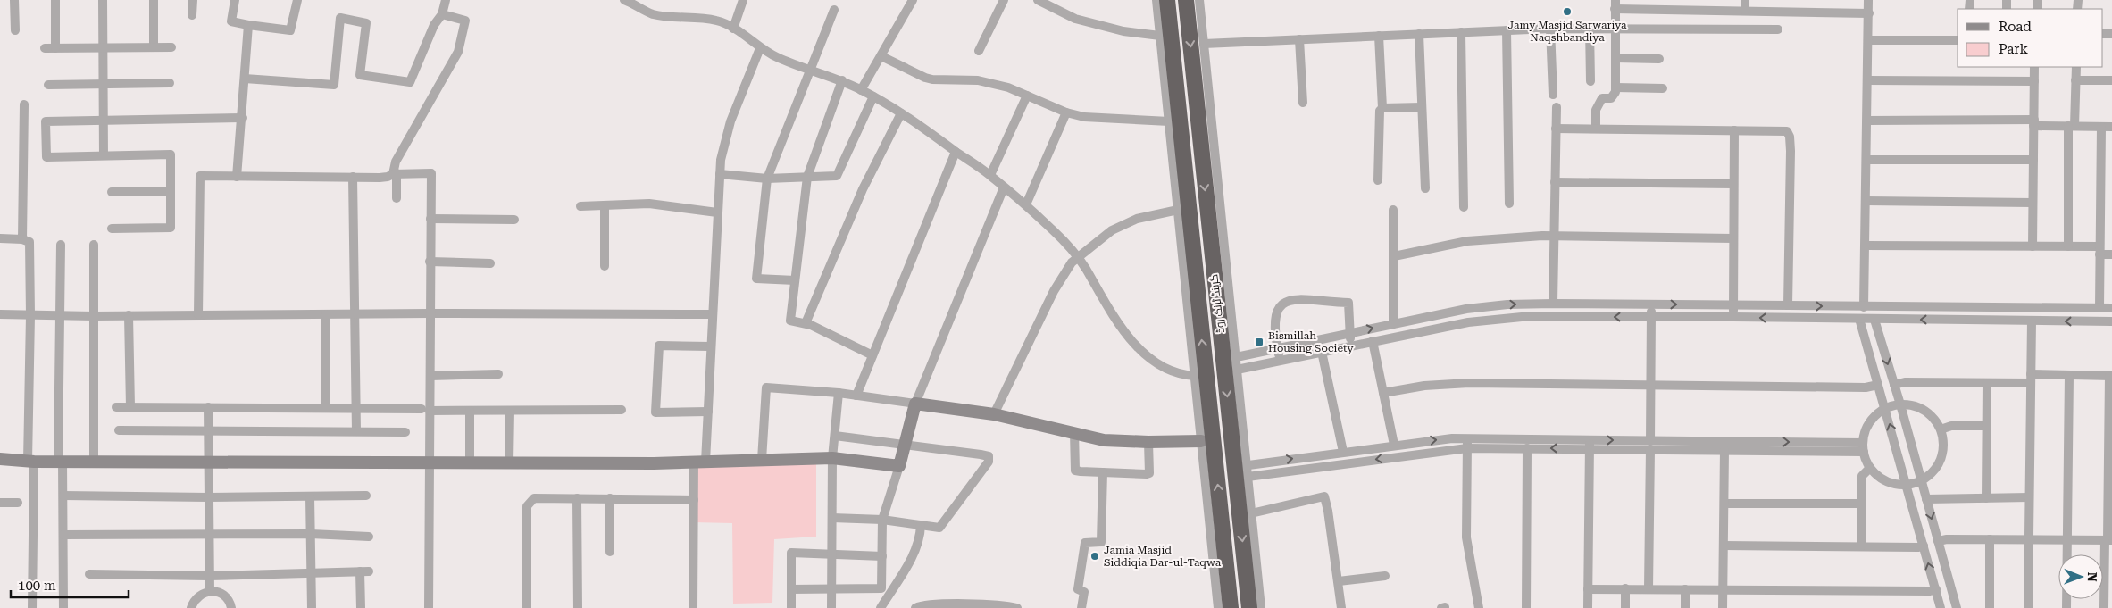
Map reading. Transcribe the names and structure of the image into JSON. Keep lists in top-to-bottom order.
{
  "streets": {
    "highway": ["گرینڈ ٹرنک روڈ"]
  },
  "places": {
    "other": ["Jamy Masjid Sarwariya Naqshbandiya", "Jamia Masjid Siddiqia Dar-ul-Taqwa"],
    "transit": ["Bismillah Housing Society"]
  },
  "legend": ["Road", "Park"],
  "scale_bar": "100 m",
  "north": "right"
}
